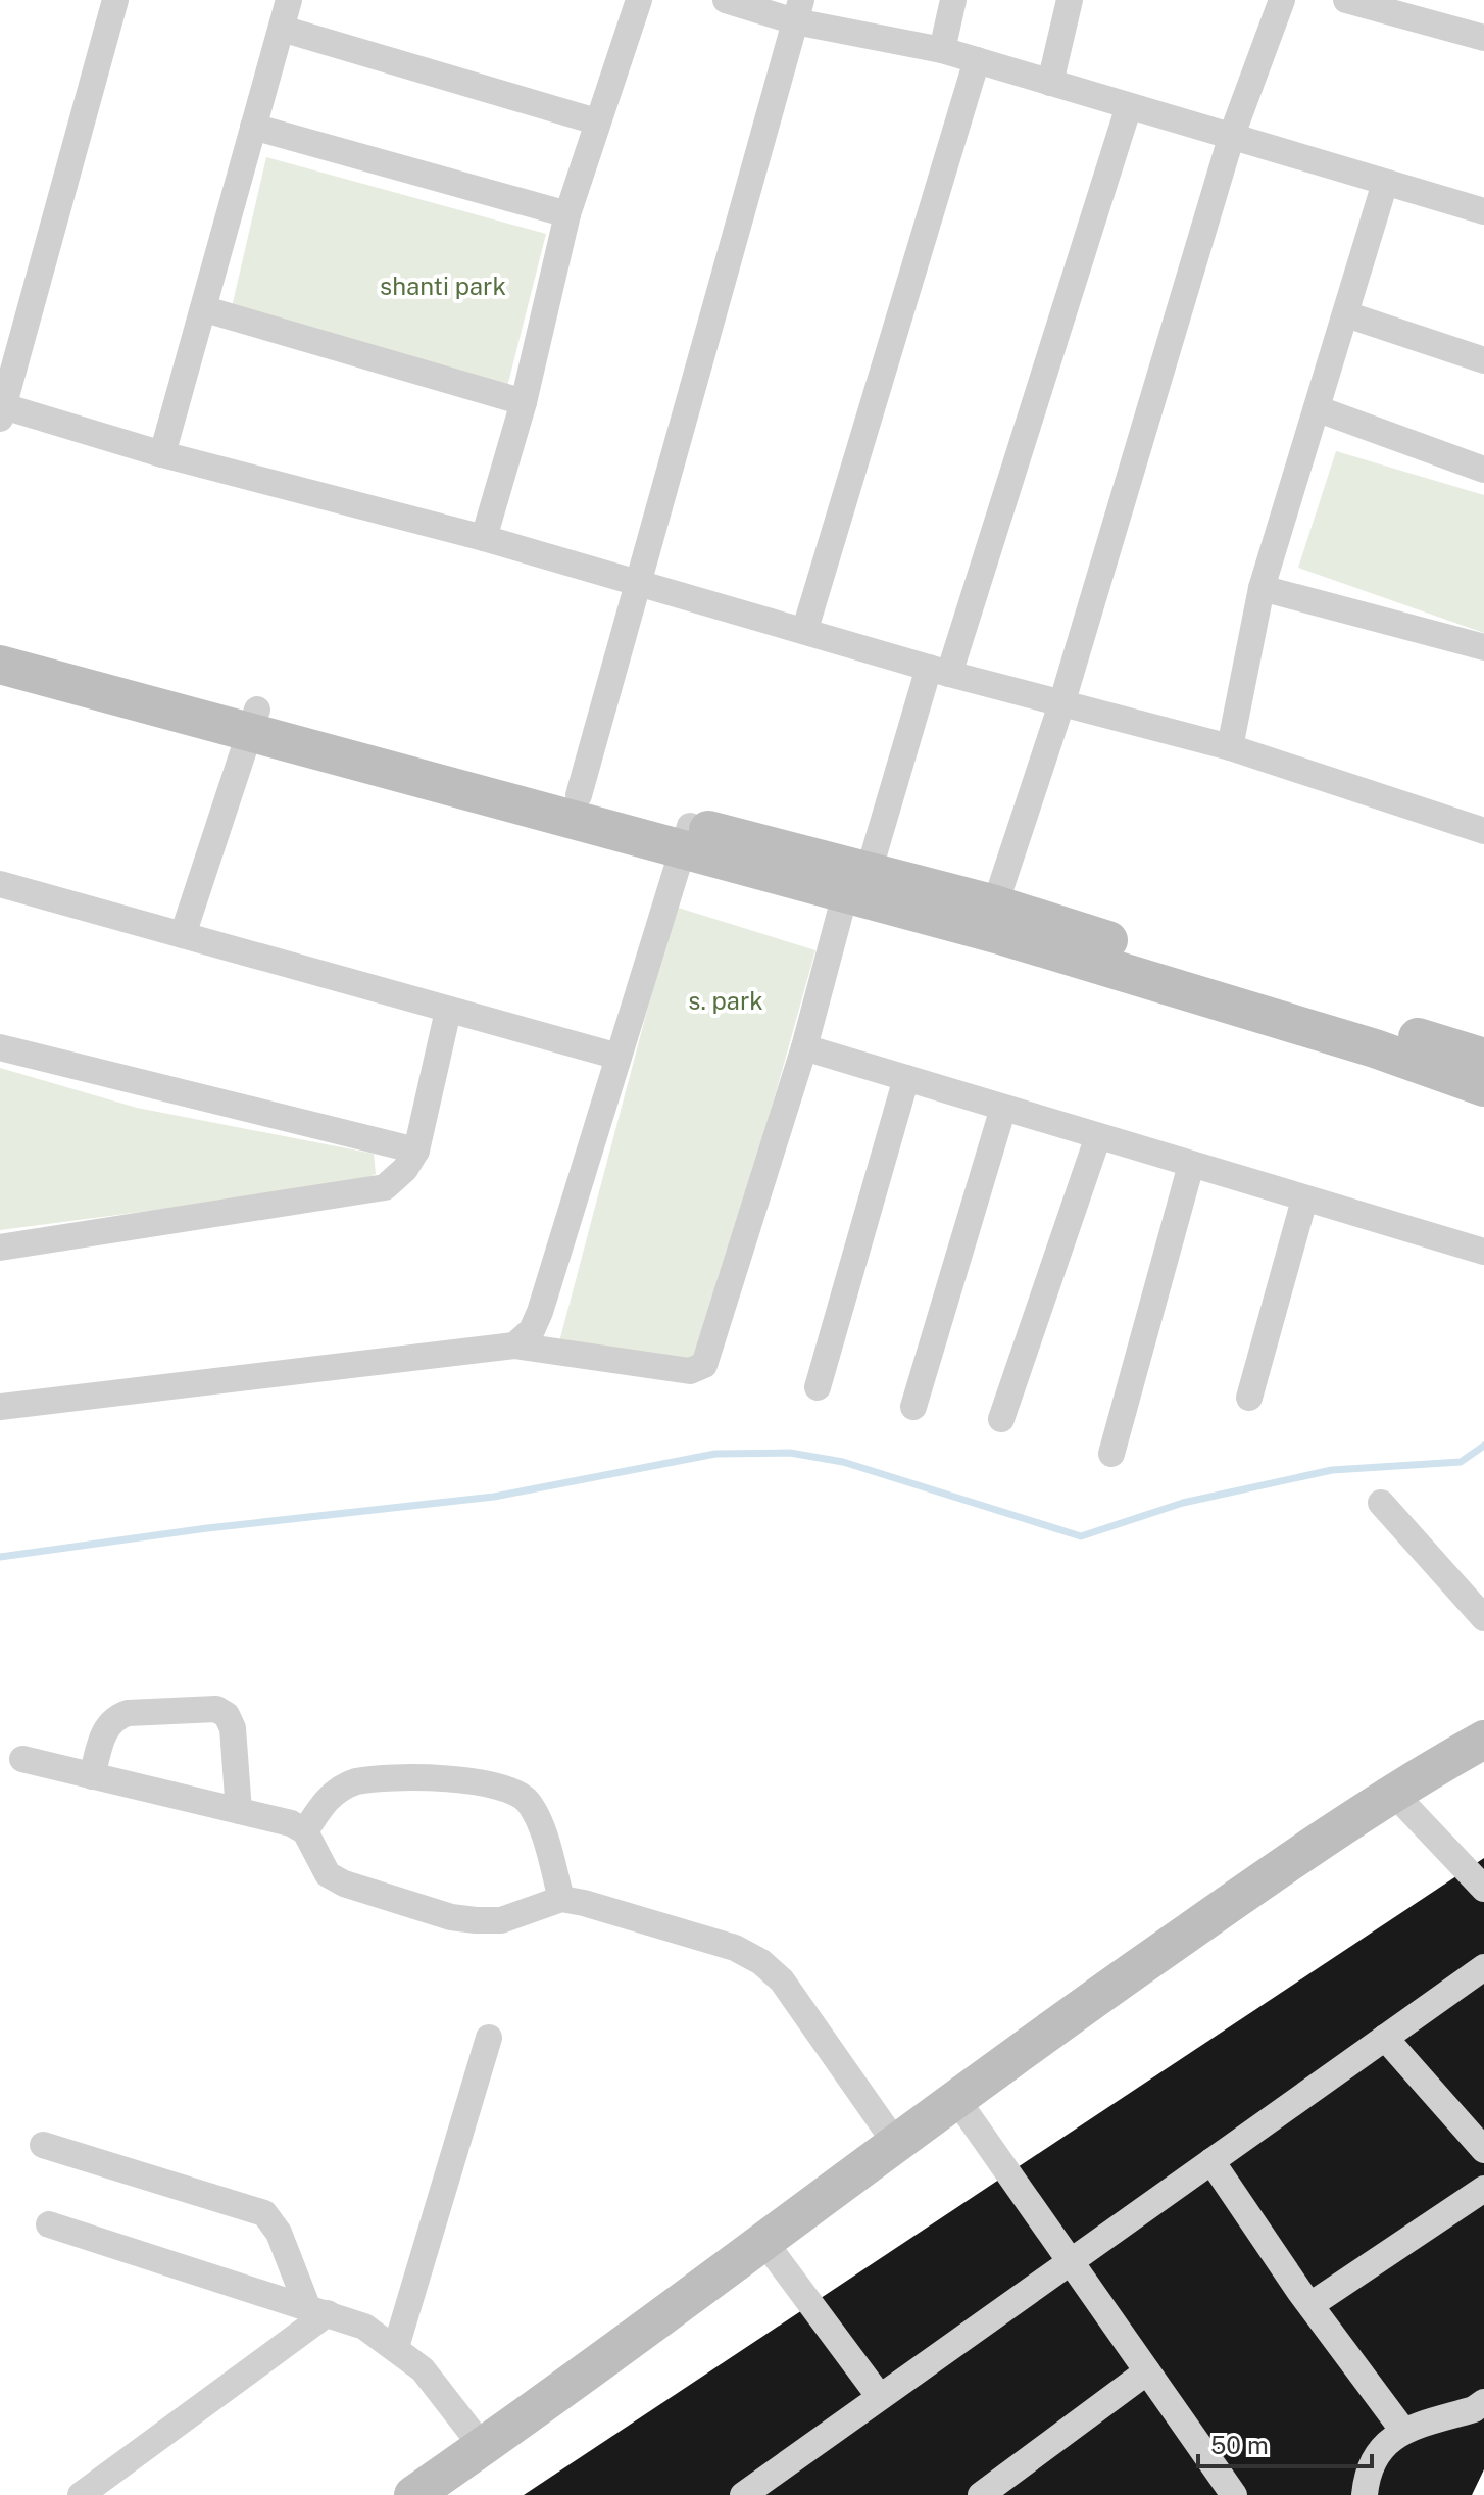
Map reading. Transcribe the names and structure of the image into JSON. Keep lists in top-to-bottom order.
{
  "parks": ["shanti park", "s. park"],
  "scale_bar": "50 m"
}
